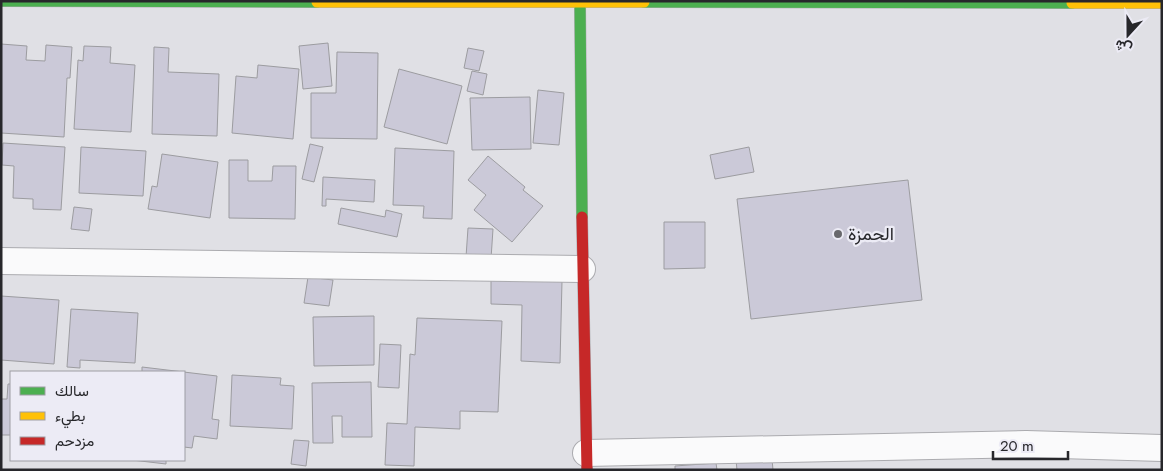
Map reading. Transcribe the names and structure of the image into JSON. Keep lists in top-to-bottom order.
{
  "places": ["الحمزة"],
  "legend": ["سالك", "بطيء", "مزدحم"],
  "scale_bar": "20 m",
  "north": "bottom"
}
